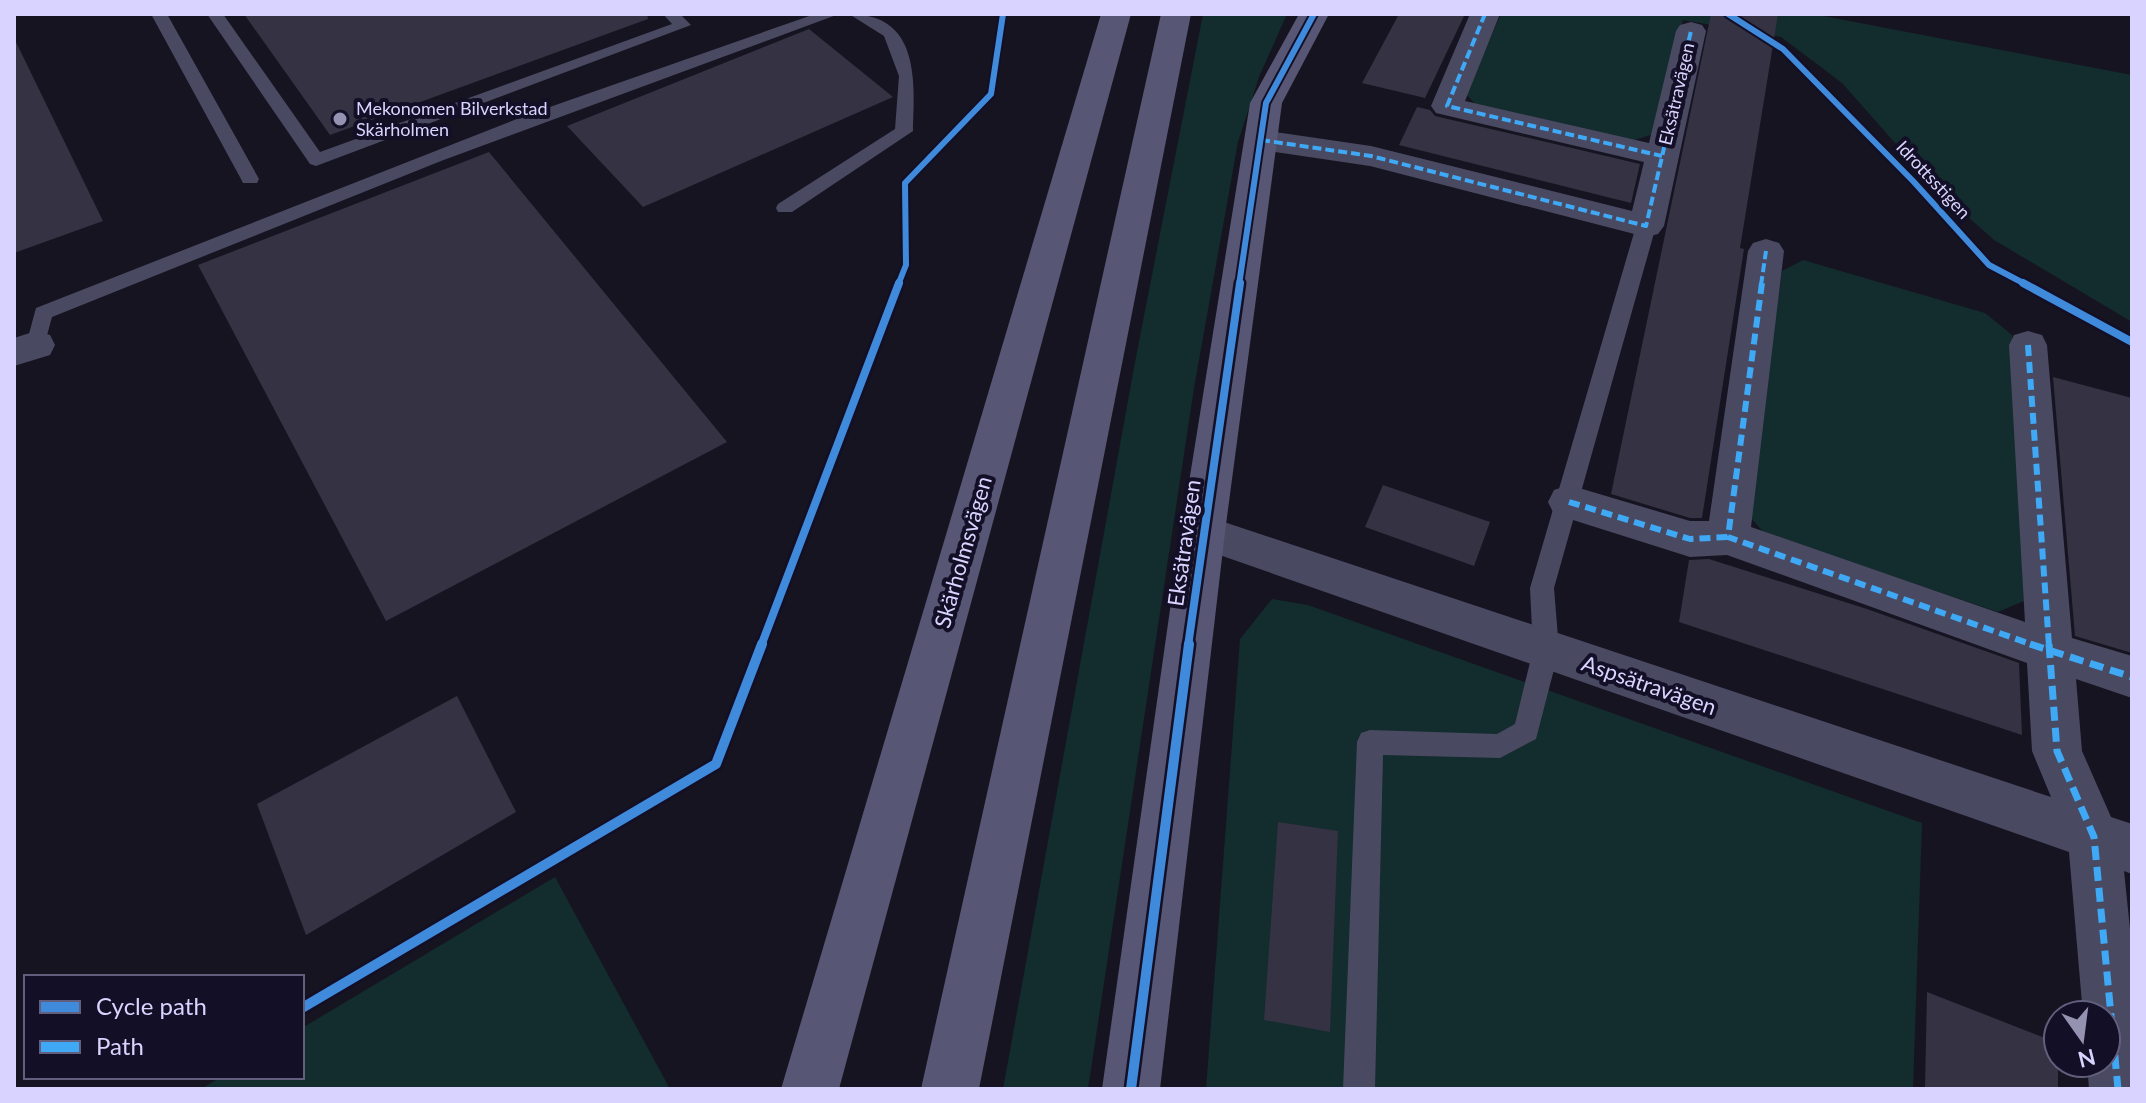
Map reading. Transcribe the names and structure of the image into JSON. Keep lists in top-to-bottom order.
{
  "streets": {
    "main road": ["Eksätravägen", "Skärholmsvägen"],
    "street": ["Aspsätravägen"],
    "cycle path": ["Idrottsstigen"]
  },
  "crossings": [
    ["Eksätravägen", "Aspsätravägen"]
  ],
  "places": ["Mekonomen Bilverkstad Skärholmen"],
  "legend": ["Cycle path", "Path"],
  "north": "bottom"
}
